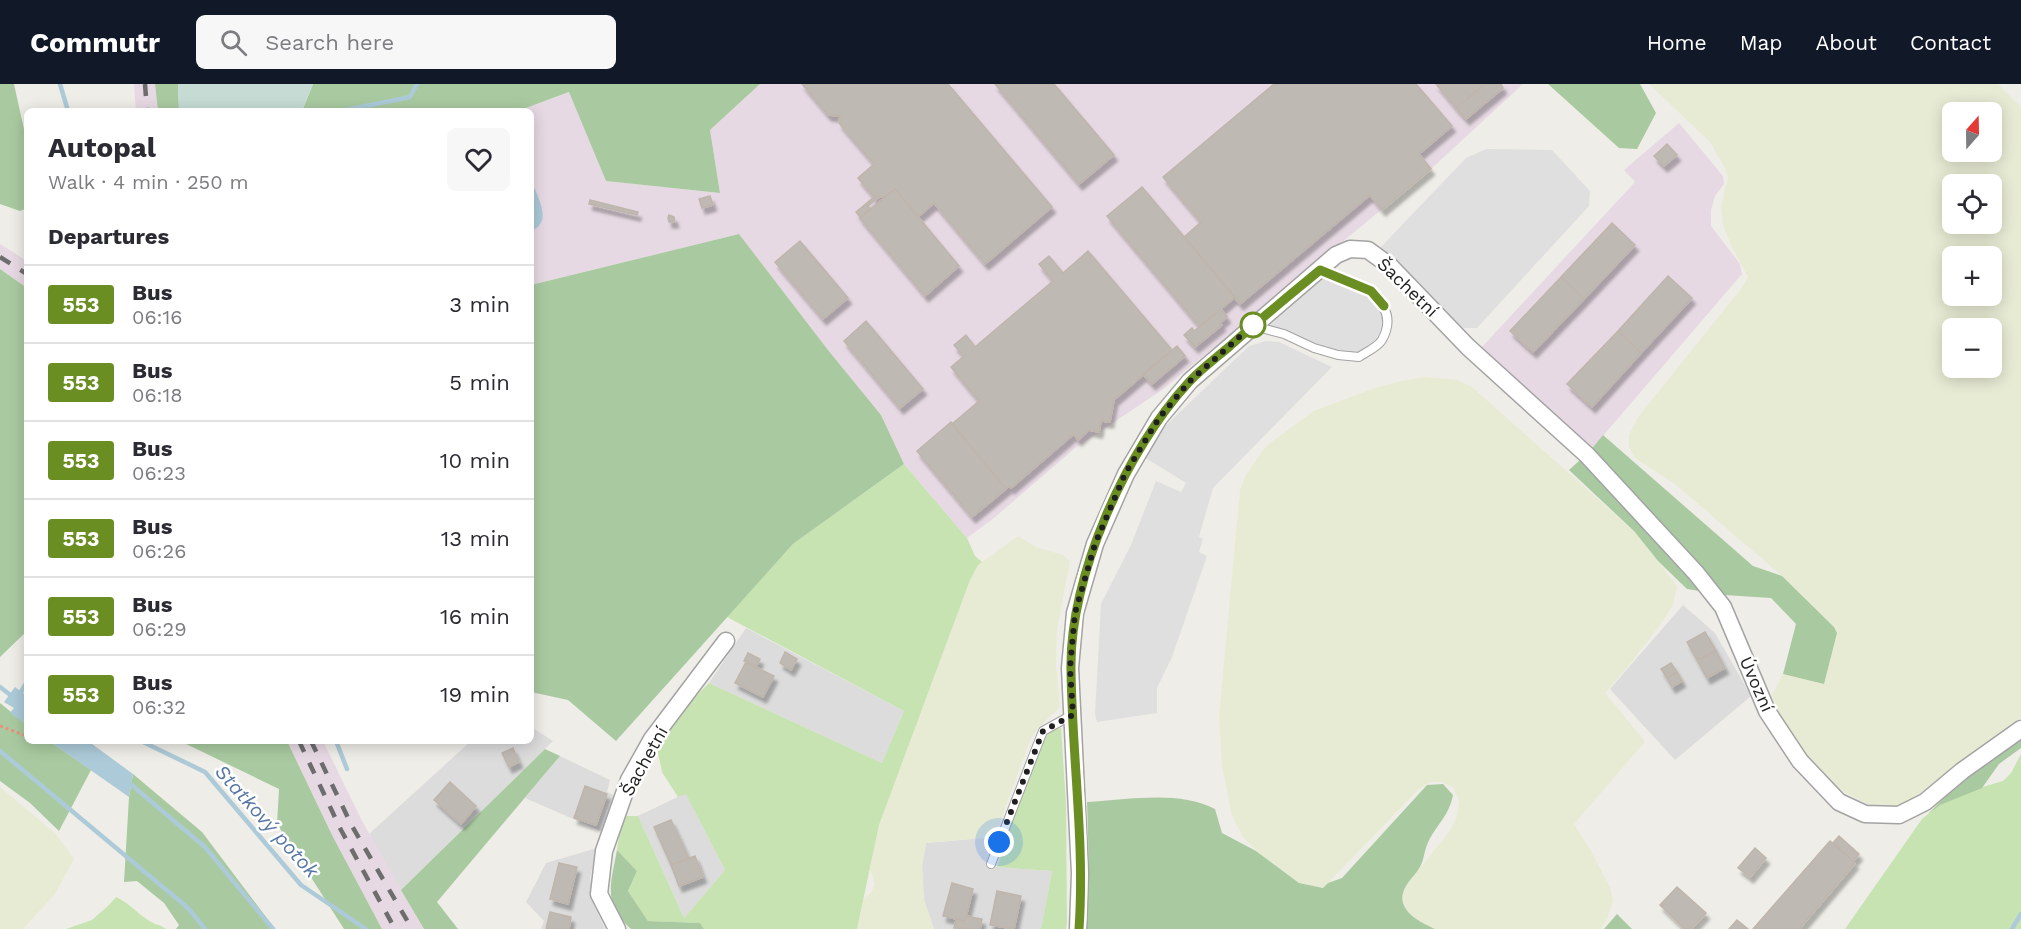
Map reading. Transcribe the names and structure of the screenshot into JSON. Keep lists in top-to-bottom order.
{
  "streets": {
    "street": ["Šachetní", "Úvozní"]
  },
  "crossings": [
    ["Šachetní", "Úvozní"]
  ],
  "water": ["Statkový potok"],
  "lines": ["bus line 553"],
  "north": "top",
  "page": {
    "header": "Commutr",
    "search": "Search here",
    "nav": [
      "Home",
      "Map",
      "About",
      "Contact"
    ],
    "map_buttons": ["+", "−"],
    "heading": [
      ["Autopal", "Walk · 4 min · 250 m"],
      "Departures"
    ],
    "list": [
      {
        "mark": "553",
        "name": "Bus",
        "note": "06:16",
        "value": "3 min"
      },
      {
        "mark": "553",
        "name": "Bus",
        "note": "06:18",
        "value": "5 min"
      },
      {
        "mark": "553",
        "name": "Bus",
        "note": "06:23",
        "value": "10 min"
      },
      {
        "mark": "553",
        "name": "Bus",
        "note": "06:26",
        "value": "13 min"
      },
      {
        "mark": "553",
        "name": "Bus",
        "note": "06:29",
        "value": "16 min"
      },
      {
        "mark": "553",
        "name": "Bus",
        "note": "06:32",
        "value": "19 min"
      }
    ]
  }
}
